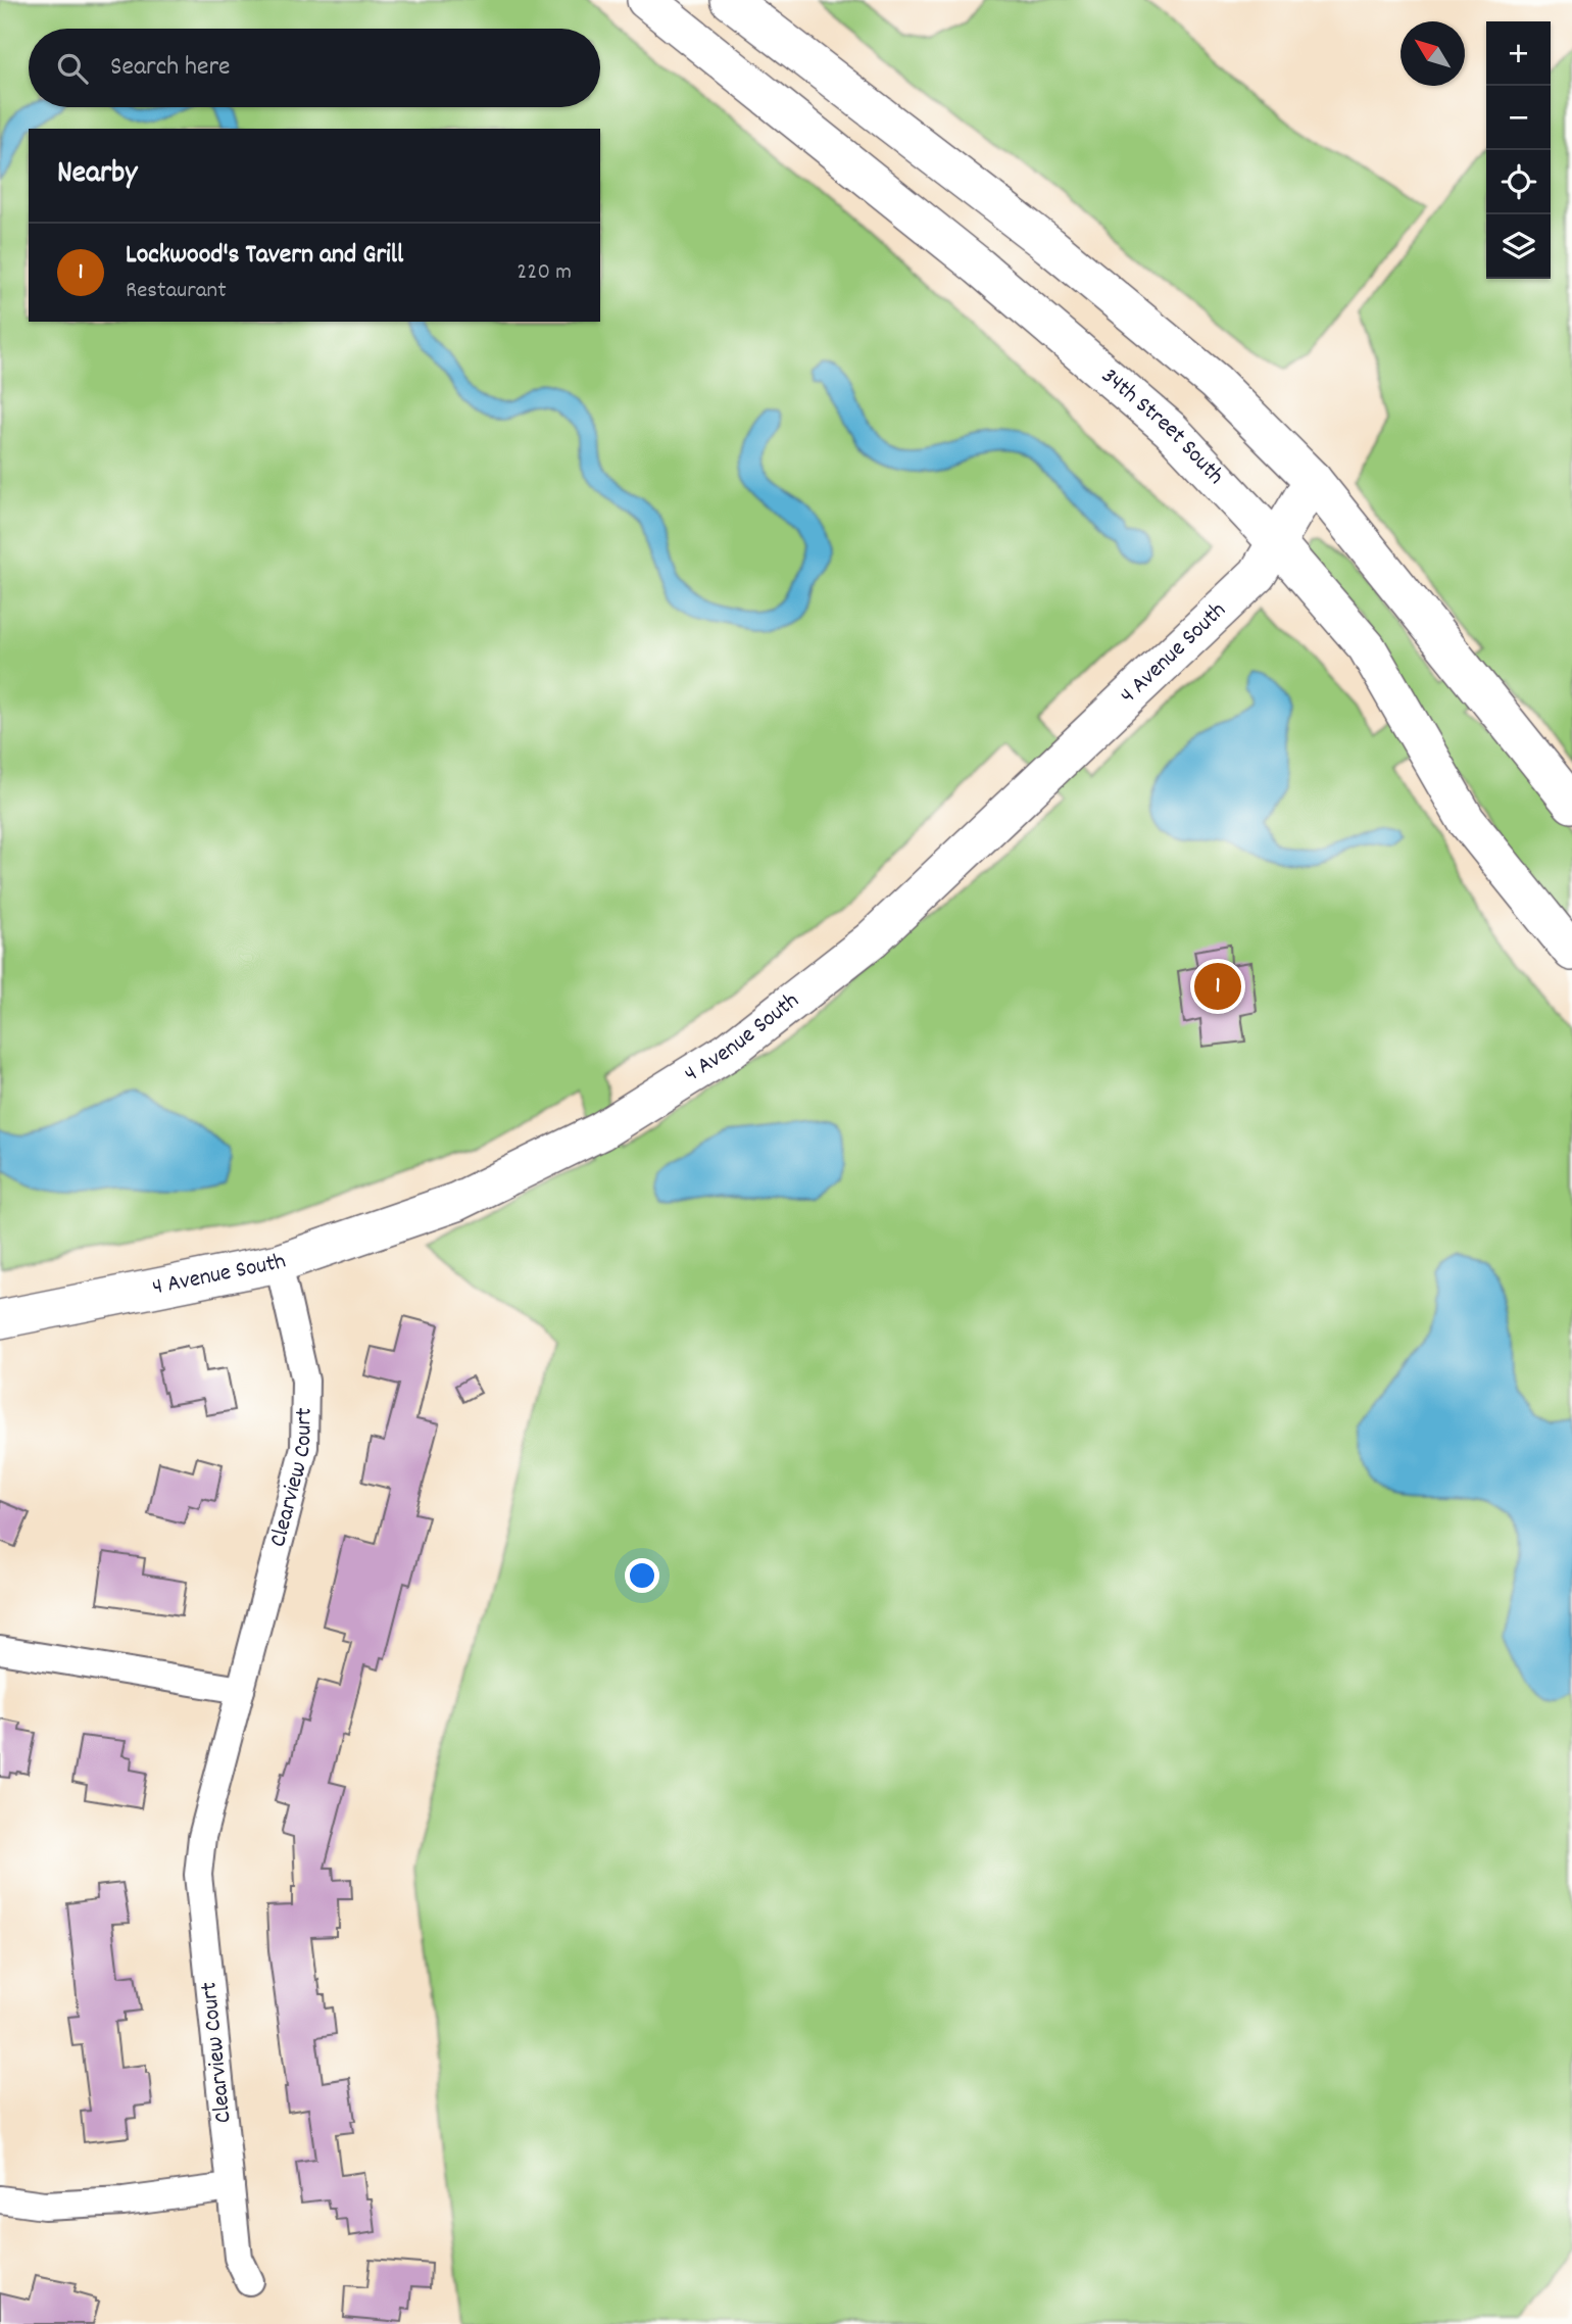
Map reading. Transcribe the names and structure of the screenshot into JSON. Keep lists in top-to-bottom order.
{
  "streets": {
    "main road": ["34th Street South", "4 Avenue South"],
    "street": ["Clearview Court"]
  },
  "crossings": [
    ["34th Street South", "4 Avenue South"],
    ["4 Avenue South", "Clearview Court"]
  ],
  "north": "top left",
  "page": {
    "map_buttons": ["+", "−"],
    "search": "Search here",
    "heading": "Nearby",
    "list": [
      {
        "mark": "1",
        "name": "Lockwood's Tavern and Grill",
        "note": "Restaurant",
        "value": "220 m"
      }
    ],
    "pins": "1"
  }
}
